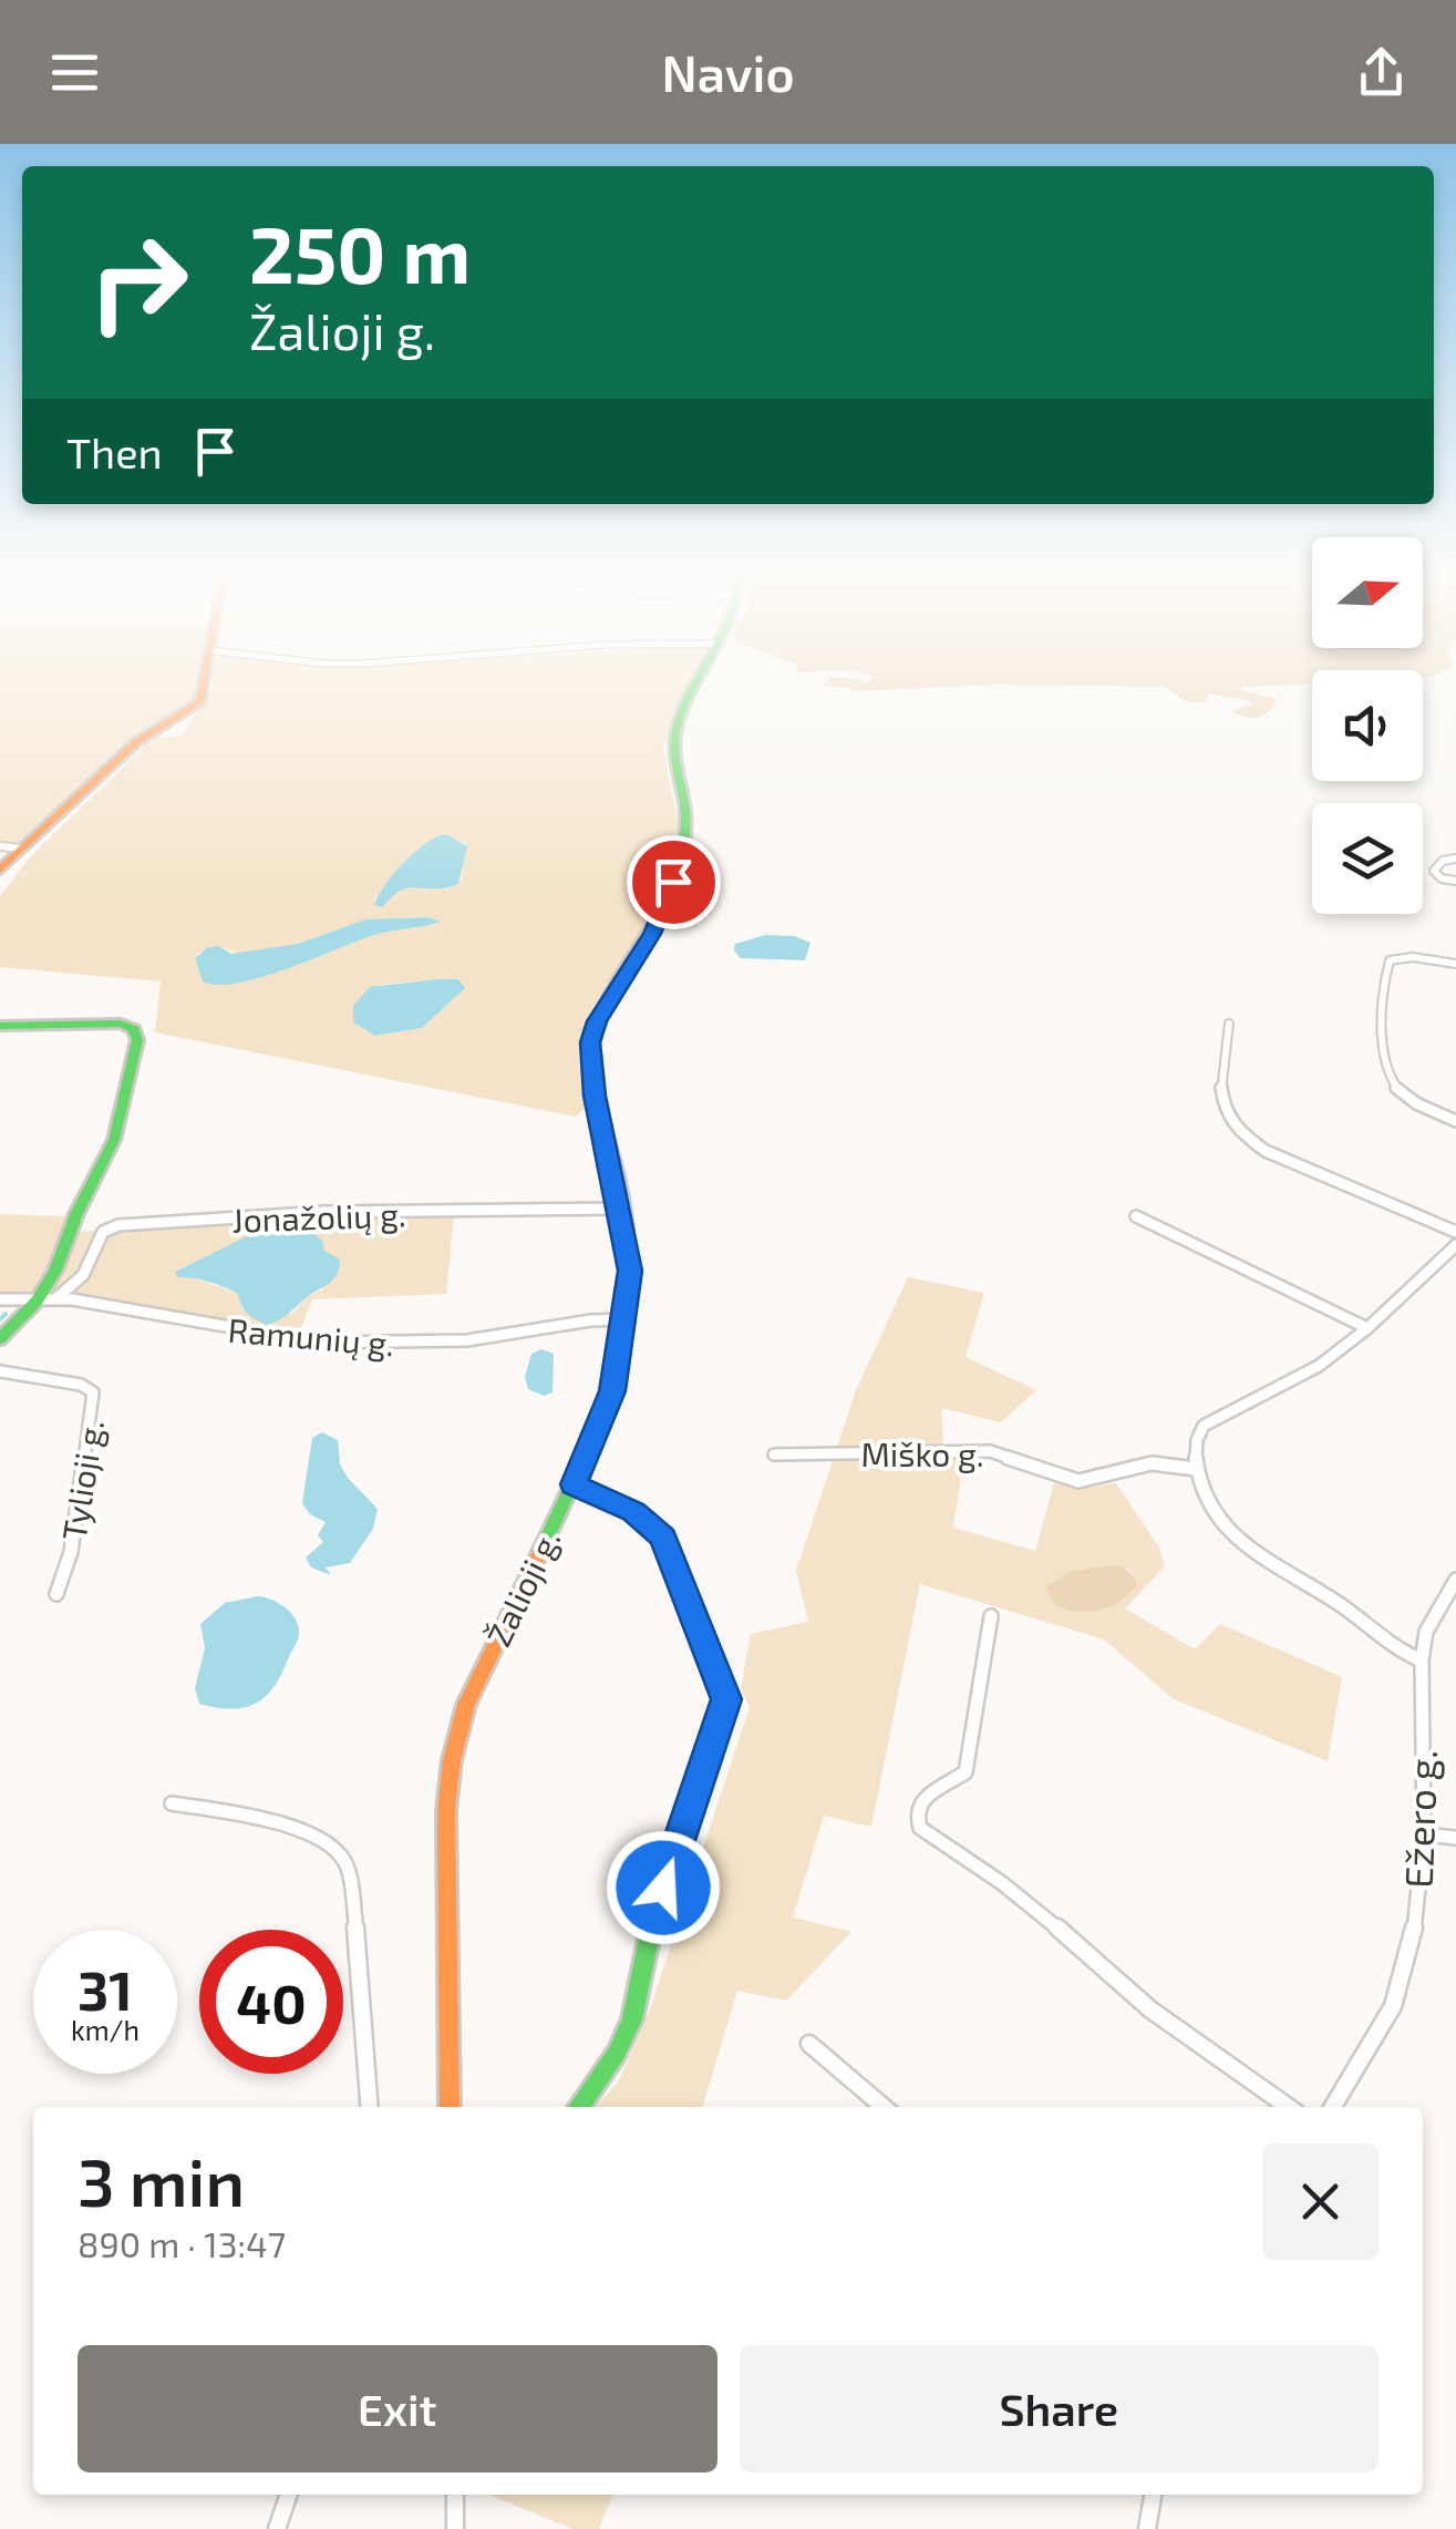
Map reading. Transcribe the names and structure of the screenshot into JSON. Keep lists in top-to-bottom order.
{
  "streets": {
    "street": [
      "Jonažolių g.",
      "Ramunių g.",
      "Miško g.",
      "Tylioji g.",
      "Žalioji g.",
      "Ežero g."
    ]
  },
  "crossings": [
    ["Jonažolių g.", "Ramunių g."],
    ["Jonažolių g.", "Žalioji g."],
    ["Ramunių g.", "Žalioji g."]
  ],
  "north": "right",
  "page": {
    "header": "Navio",
    "turn": ["250 m", "Žalioji g."],
    "then": "Then",
    "speed": "31 km/h",
    "limit": "40",
    "heading": ["3 min", "890 m · 13:47"],
    "buttons": ["Exit", "Share"]
  }
}
